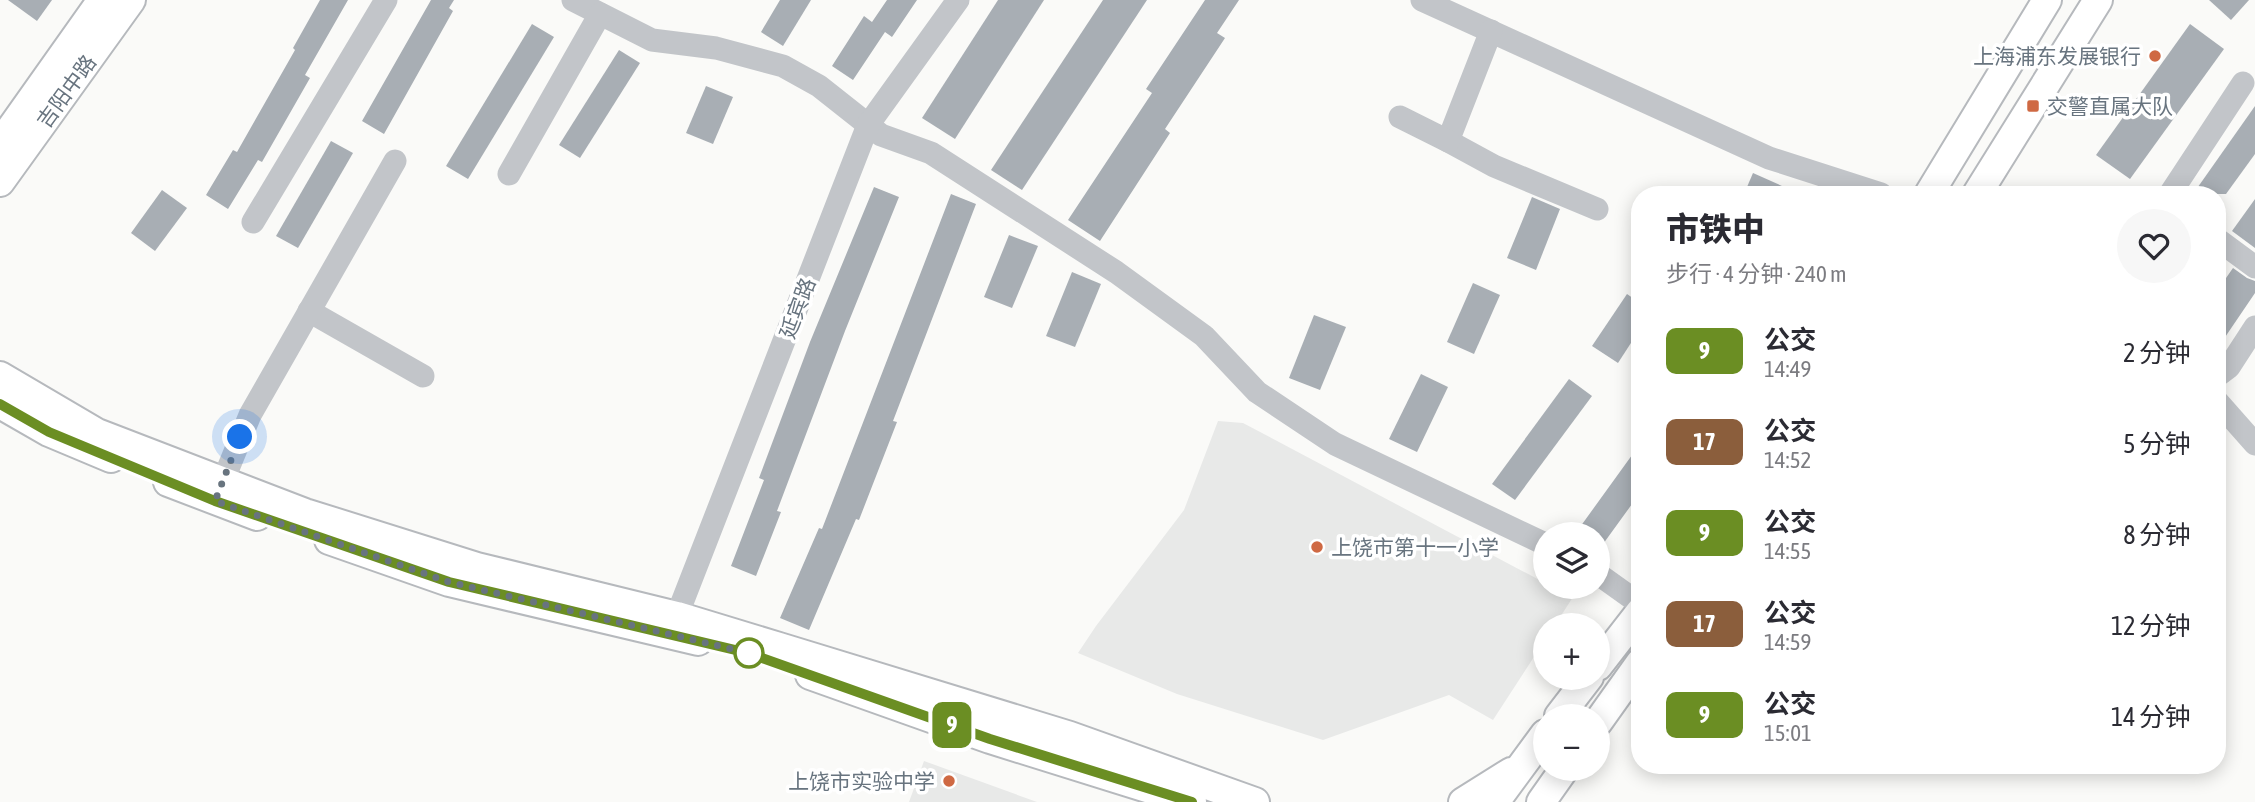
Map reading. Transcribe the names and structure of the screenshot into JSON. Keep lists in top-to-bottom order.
{
  "streets": {
    "main road": ["吉阳中路"],
    "street": ["延宾路"]
  },
  "places": {
    "other": ["上海浦东发展银行", "上饶市第十一小学", "上饶市实验中学"],
    "transit": ["交警直属大队"]
  },
  "lines": ["bus line 9"],
  "page": {
    "on_map": "9",
    "heading": ["市铁中", "步行 · 4 分钟 · 240 m"],
    "list": [
      {
        "mark": "9",
        "name": "公交",
        "note": "14:49",
        "value": "2 分钟"
      },
      {
        "mark": "17",
        "name": "公交",
        "note": "14:52",
        "value": "5 分钟"
      },
      {
        "mark": "9",
        "name": "公交",
        "note": "14:55",
        "value": "8 分钟"
      },
      {
        "mark": "17",
        "name": "公交",
        "note": "14:59",
        "value": "12 分钟"
      },
      {
        "mark": "9",
        "name": "公交",
        "note": "15:01",
        "value": "14 分钟"
      }
    ],
    "map_buttons": ["+", "−"]
  }
}
